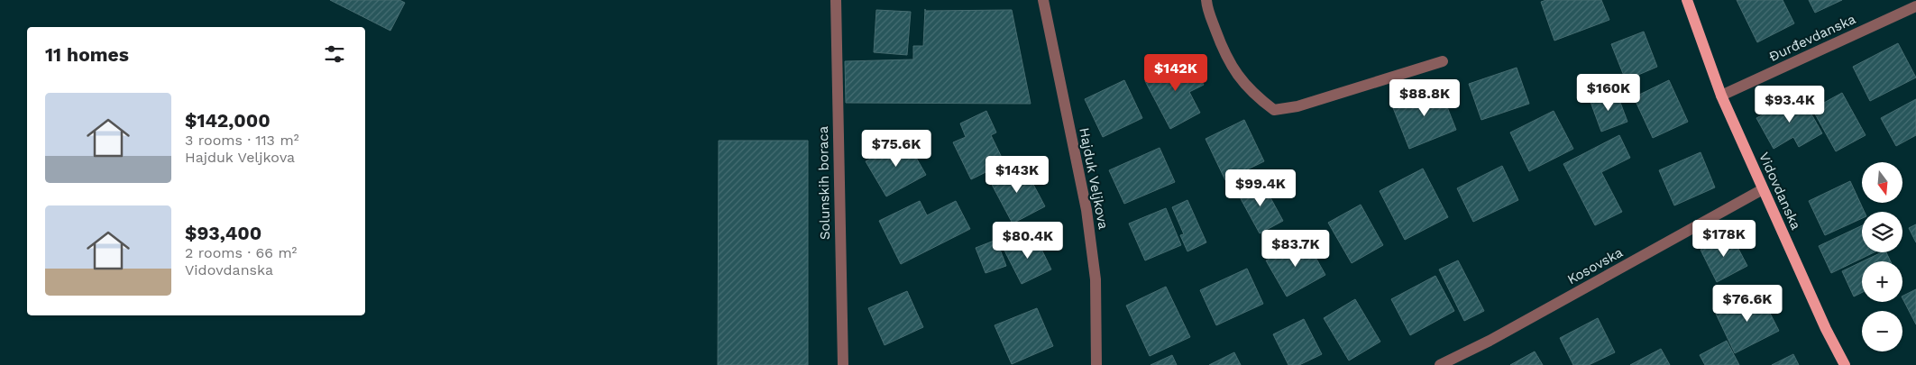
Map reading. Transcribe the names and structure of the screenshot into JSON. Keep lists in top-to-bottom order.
{
  "streets": {
    "main road": ["Vidovdanska"],
    "street": [
      "Đurđevdanska",
      "Hajduk Veljkova",
      "Solunskih boraca",
      "Kosovska"
    ]
  },
  "crossings": [
    ["Đurđevdanska", "Vidovdanska"],
    ["Vidovdanska", "Kosovska"]
  ],
  "north": "bottom",
  "page": {
    "heading": "11 homes",
    "price": [
      "$142K",
      "$160K",
      "$88.8K",
      "$93.4K",
      "$75.6K",
      "$143K",
      "$99.4K",
      "$178K",
      "$80.4K",
      "$83.7K",
      "$76.6K"
    ],
    "list": [
      {
        "name": "$142,000",
        "note": "3 rooms · 113 m² · Hajduk Veljkova"
      },
      {
        "name": "$93,400",
        "note": "2 rooms · 66 m² · Vidovdanska"
      }
    ],
    "map_buttons": ["+", "−"]
  }
}
